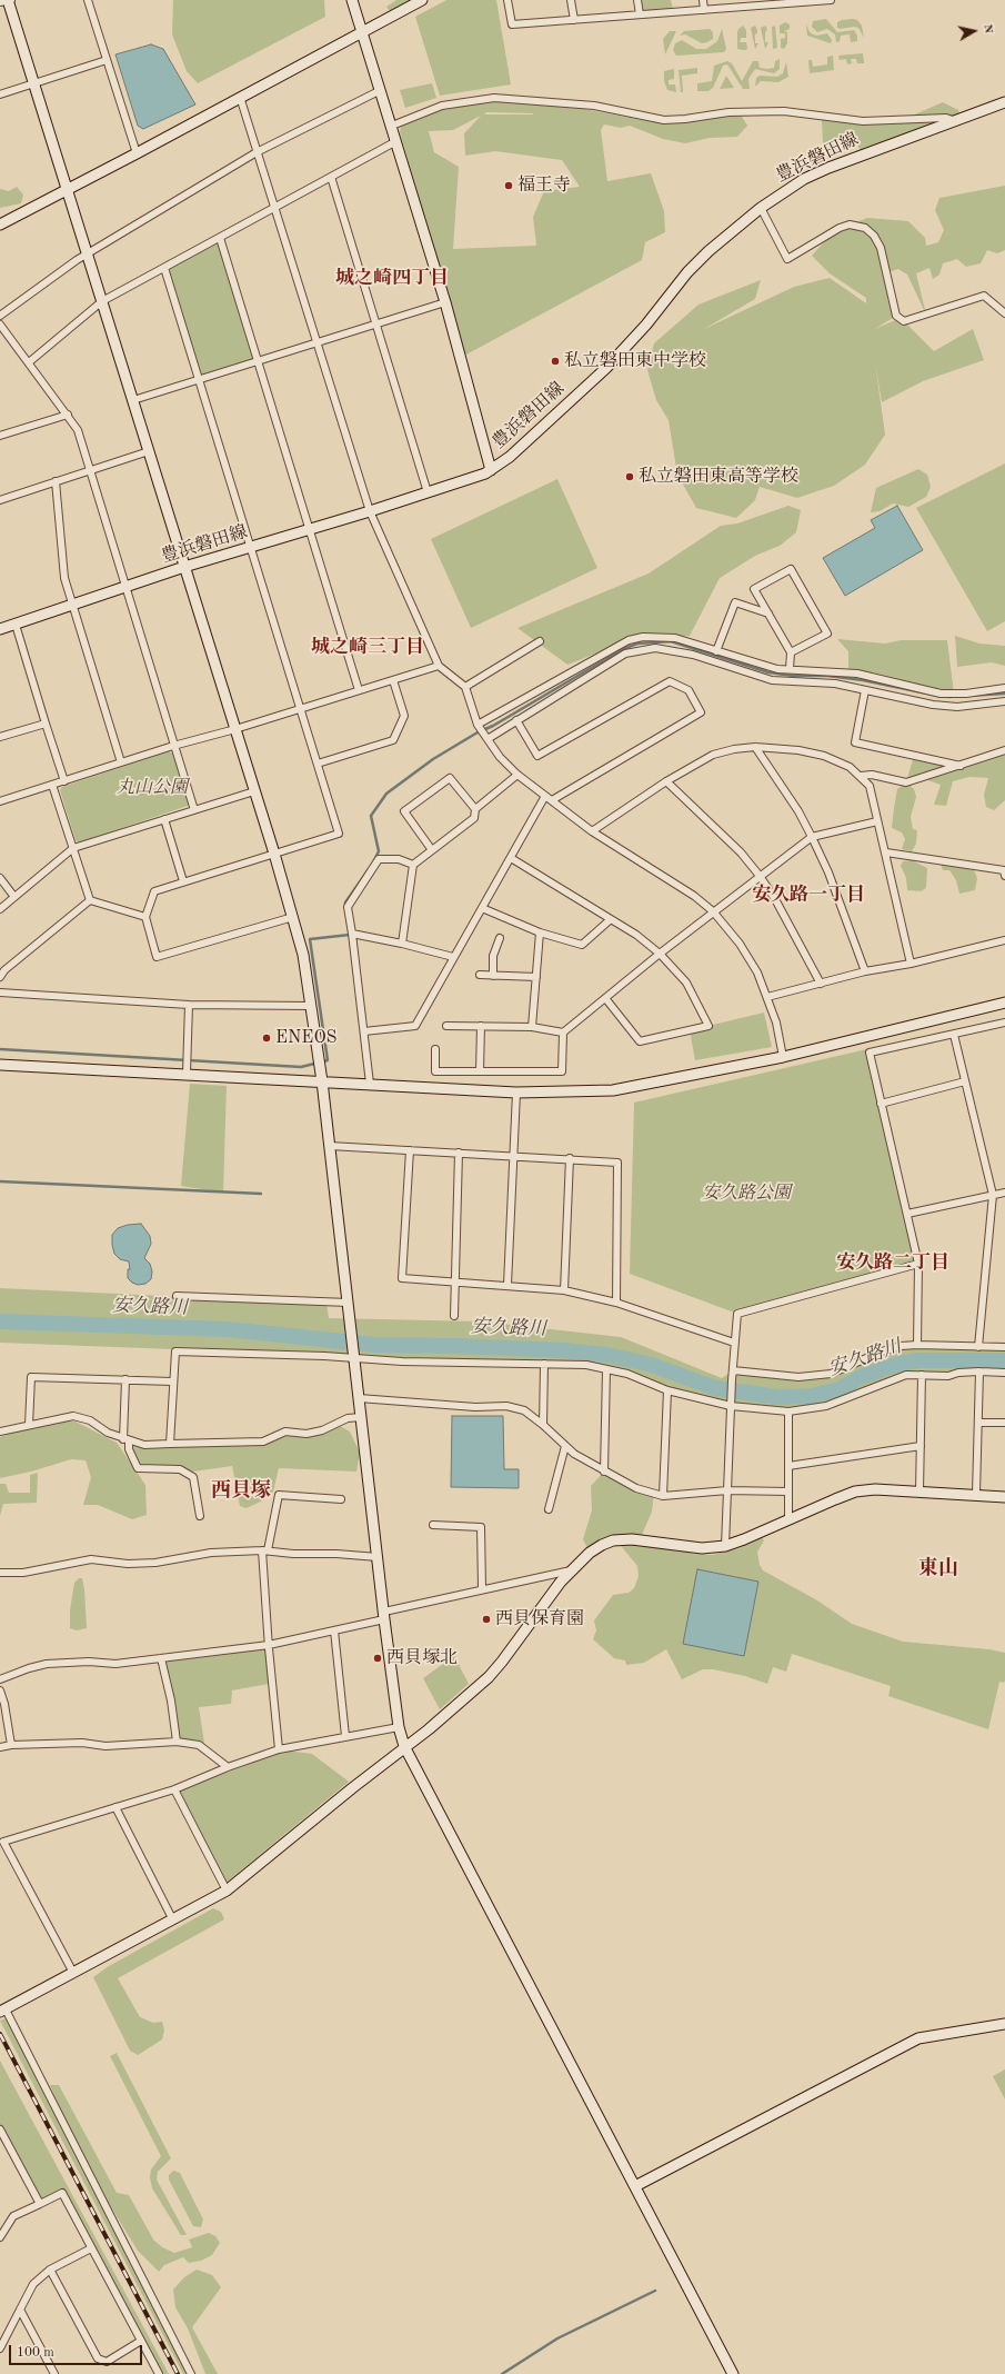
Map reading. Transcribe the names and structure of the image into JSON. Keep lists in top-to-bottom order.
{
  "streets": {
    "street": ["豊浜磐田線"]
  },
  "districts": [
    "城之崎四丁目",
    "城之崎三丁目",
    "安久路一丁目",
    "安久路二丁目",
    "西貝塚",
    "東山"
  ],
  "water": ["安久路川"],
  "parks": ["丸山公園", "安久路公園"],
  "places": [
    "福王寺",
    "私立磐田東中学校",
    "私立磐田東高等学校",
    "ENEOS",
    "西貝保育園",
    "西貝塚北"
  ],
  "scale_bar": "100 m",
  "north": "right"
}
